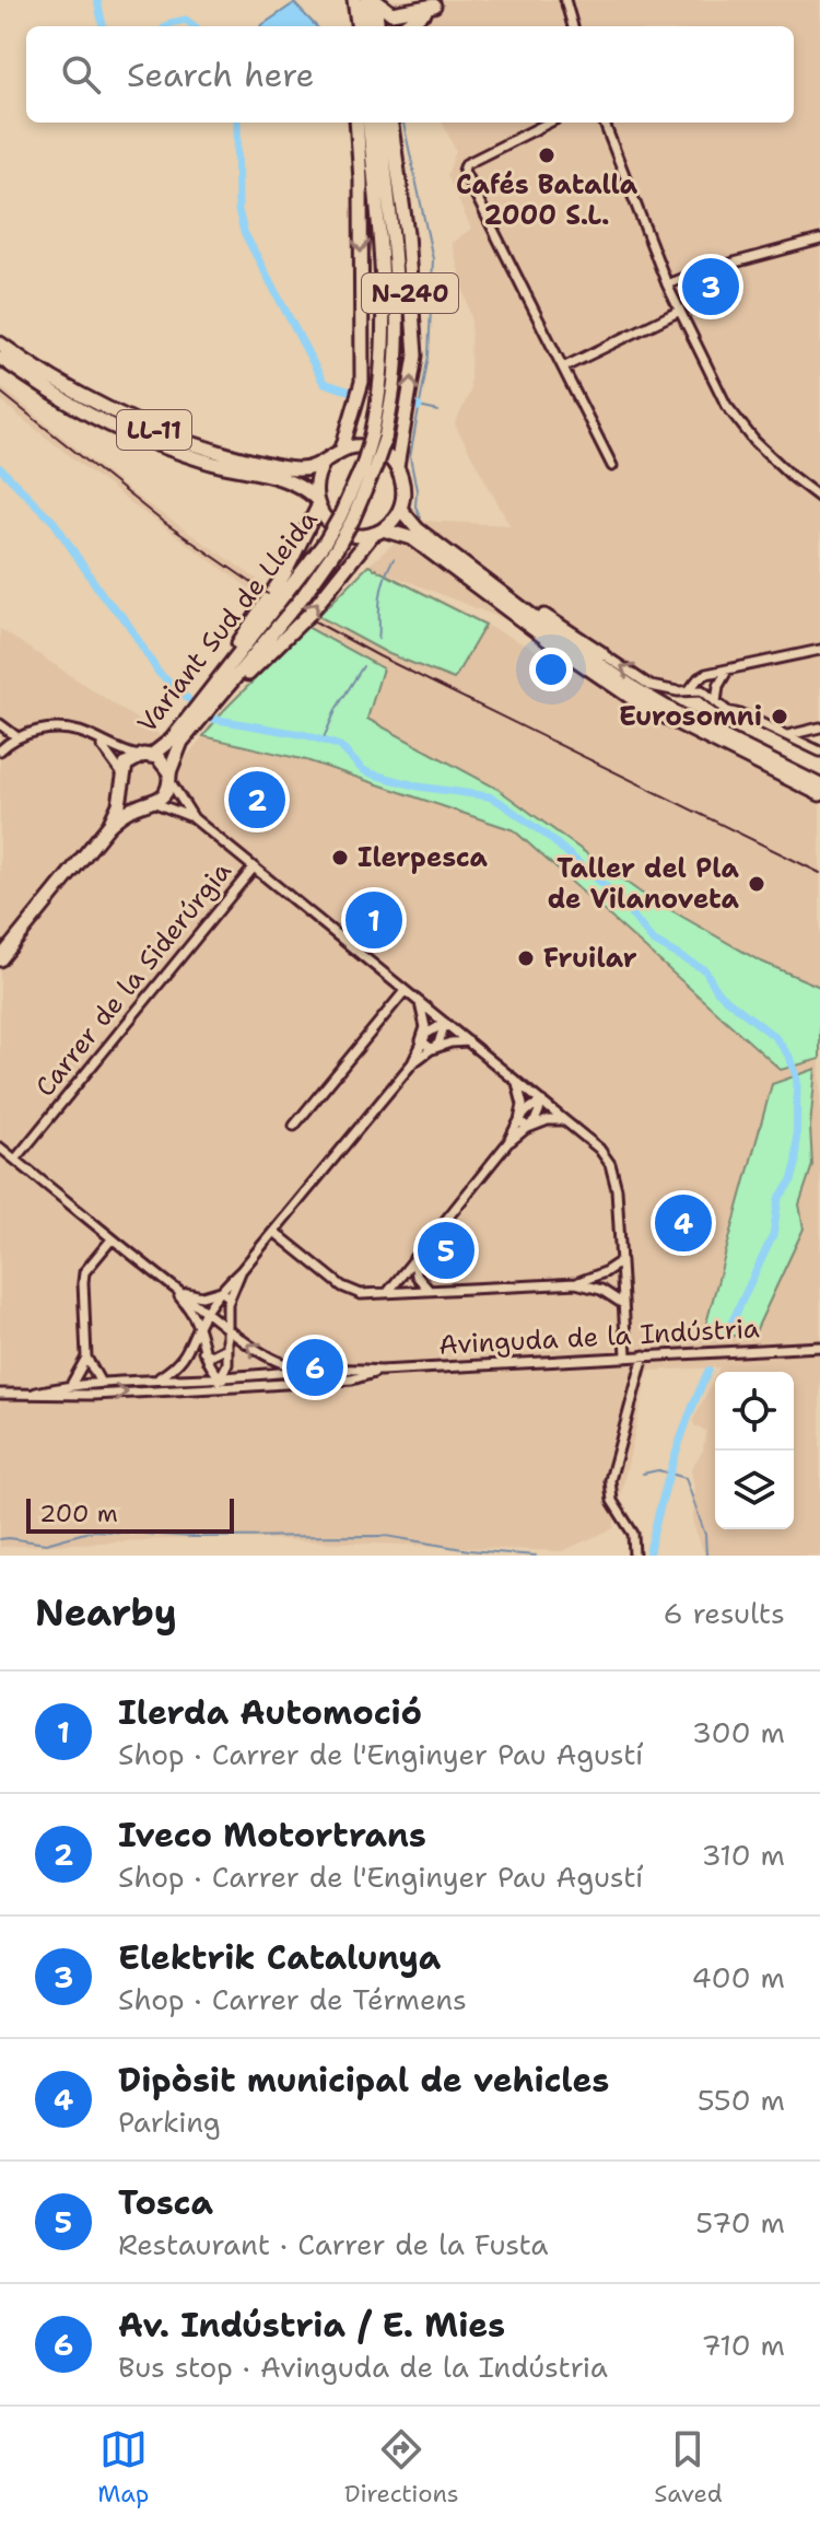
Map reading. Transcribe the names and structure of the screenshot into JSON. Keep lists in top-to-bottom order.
{
  "streets": {
    "main road": ["N-240", "LL-11", "Variant Sud de Lleida"],
    "street": ["Carrer de la Siderúrgia", "Avinguda de la Indústria"]
  },
  "crossings": [
    ["N-240", "LL-11"],
    ["N-240", "Variant Sud de Lleida"]
  ],
  "places": [
    "Cafés Batalla 2000 S.L.",
    "Eurosomni",
    "Ilerpesca",
    "Taller del Pla de Vilanoveta",
    "Fruilar"
  ],
  "scale_bar": "200 m",
  "page": {
    "search": "Search here",
    "pins": [
      "3",
      "2",
      "1",
      "4",
      "5",
      "6"
    ],
    "scale": "200 m",
    "heading": ["Nearby", "6 results"],
    "list": [
      {
        "mark": "1",
        "name": "Ilerda Automoció",
        "note": "Shop · Carrer de l'Enginyer Pau Agustí",
        "value": "300 m"
      },
      {
        "mark": "2",
        "name": "Iveco Motortrans",
        "note": "Shop · Carrer de l'Enginyer Pau Agustí",
        "value": "310 m"
      },
      {
        "mark": "3",
        "name": "Elektrik Catalunya",
        "note": "Shop · Carrer de Térmens",
        "value": "400 m"
      },
      {
        "mark": "4",
        "name": "Dipòsit municipal de vehicles",
        "note": "Parking",
        "value": "550 m"
      },
      {
        "mark": "5",
        "name": "Tosca",
        "note": "Restaurant · Carrer de la Fusta",
        "value": "570 m"
      },
      {
        "mark": "6",
        "name": "Av. Indústria / E. Mies",
        "note": "Bus stop · Avinguda de la Indústria",
        "value": "710 m"
      }
    ],
    "nav": ["Map", "Directions", "Saved"]
  }
}
